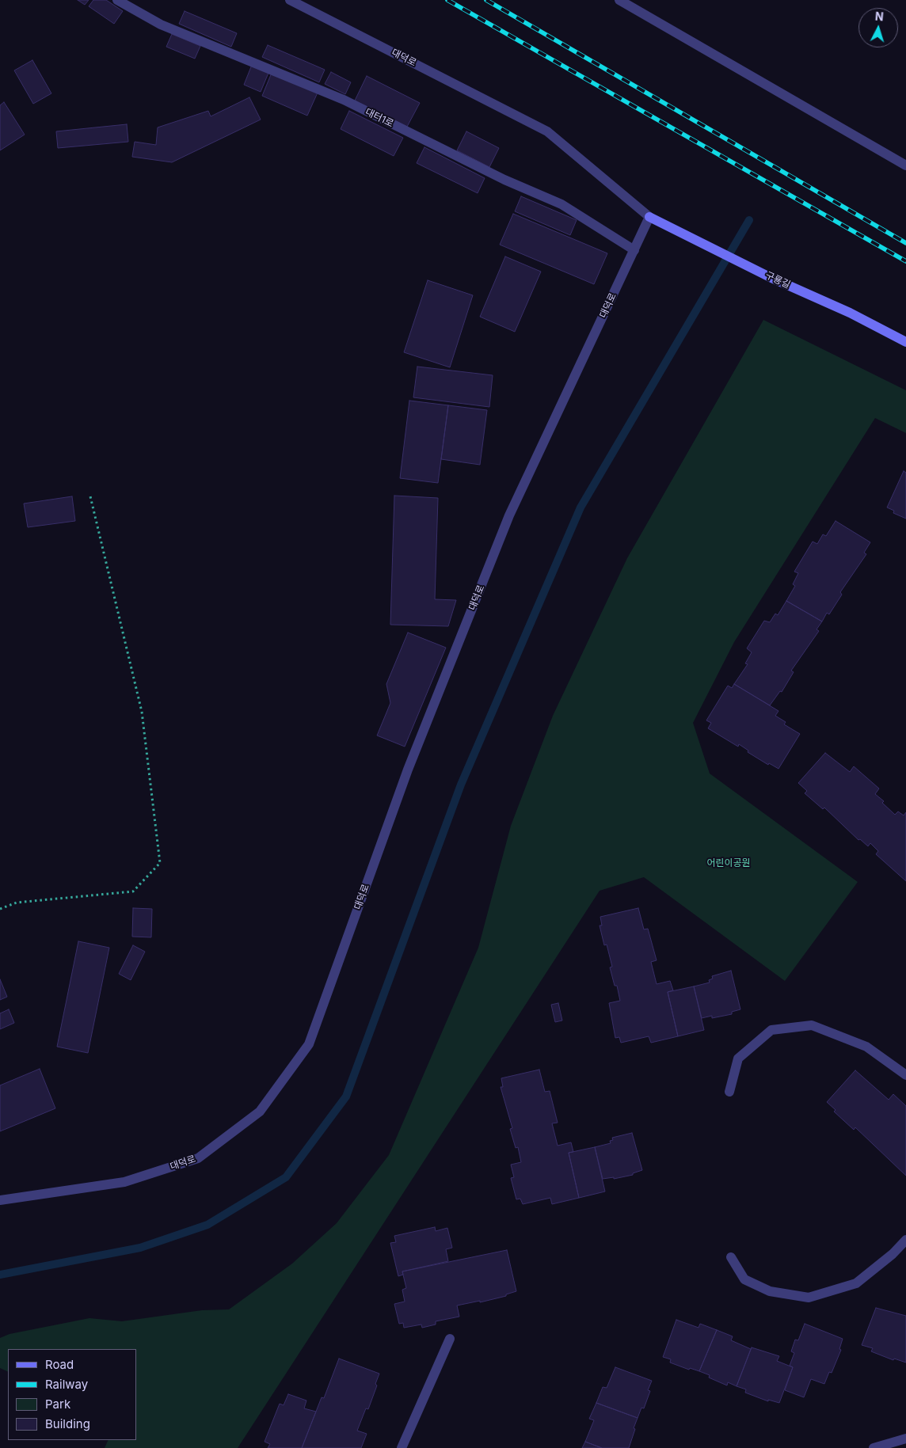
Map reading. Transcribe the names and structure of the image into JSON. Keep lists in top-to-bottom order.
{
  "streets": {
    "main road": ["구룡길"],
    "street": ["대덕로", "대터1로"]
  },
  "crossings": [
    ["대덕로", "대터1로"],
    ["대덕로", "구룡길"]
  ],
  "parks": ["어린이공원"],
  "legend": [
    "Road",
    "Railway",
    "Park",
    "Building"
  ],
  "north": "top"
}
